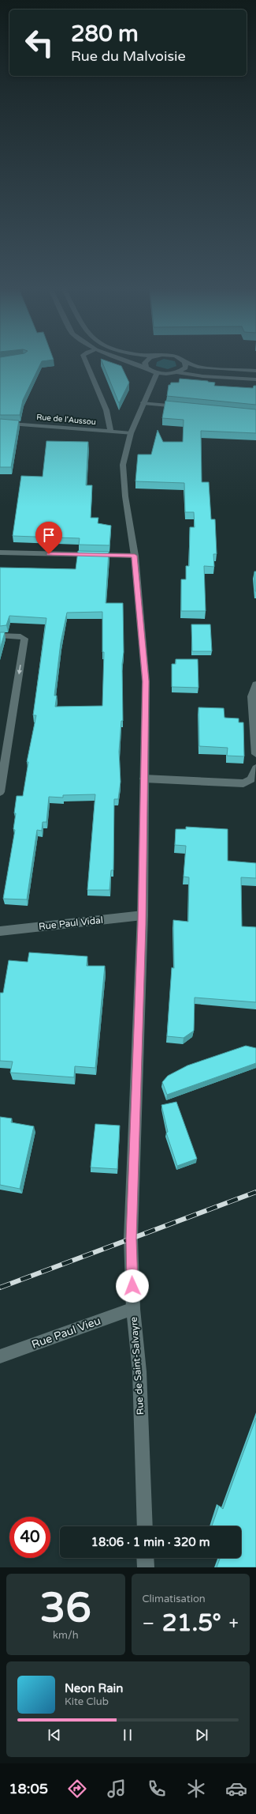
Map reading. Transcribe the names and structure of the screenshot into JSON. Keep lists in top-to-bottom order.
{
  "streets": {
    "street": [
      "Rue de l'Aussou",
      "Rue Paul Vidal",
      "Rue Paul Vieu",
      "Rue de Saint-Salvayre"
    ]
  },
  "crossings": [
    ["Rue de l'Aussou", "Rue de Saint-Salvayre"],
    ["Rue Paul Vidal", "Rue de Saint-Salvayre"],
    ["Rue Paul Vieu", "Rue de Saint-Salvayre"]
  ],
  "page": {
    "turn": ["280 m", "Rue du Malvoisie"],
    "limit": "40",
    "trip": "18:06 · 1 min · 320 m",
    "tile": [
      ["36", "km/h"],
      "Climatisation"
    ],
    "heat": ["−", "21.5°", "+"],
    "song": ["Neon Rain", "Kite Club"],
    "tabs": "18:05"
  }
}
